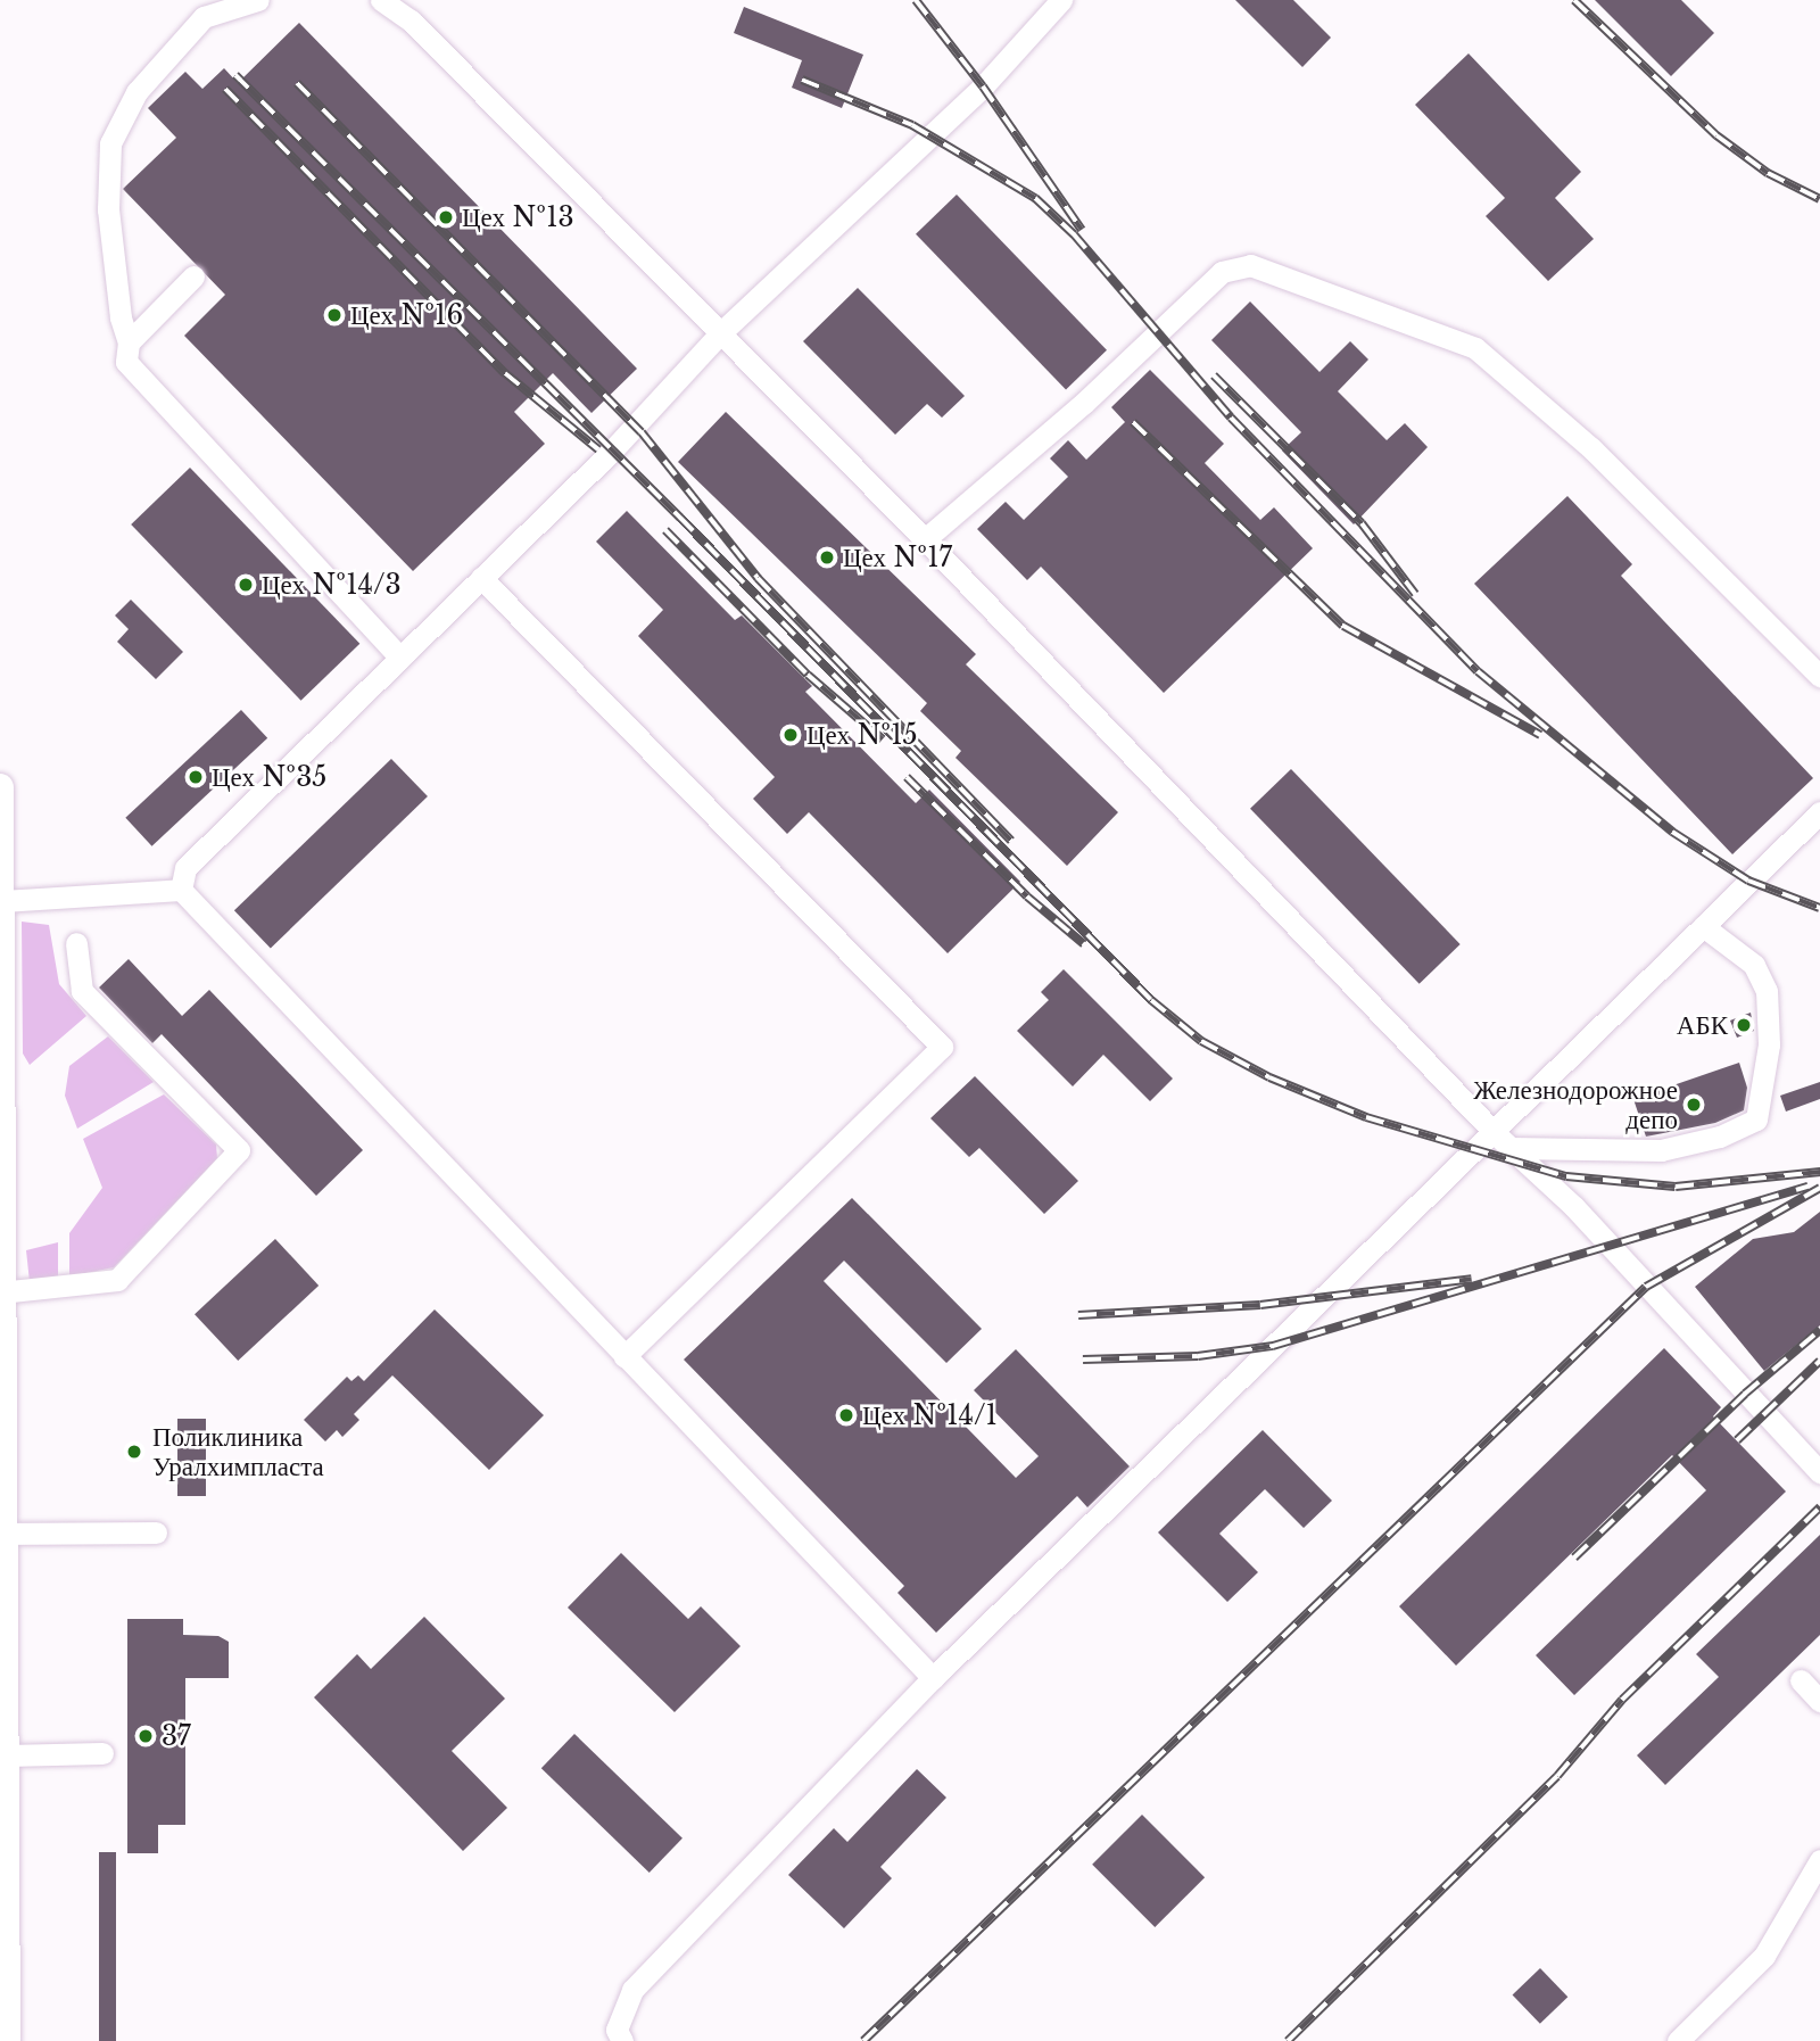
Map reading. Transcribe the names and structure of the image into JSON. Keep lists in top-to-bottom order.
{
  "places": [
    "Цех №13",
    "Цех №16",
    "Цех №17",
    "Цех №14/3",
    "Цех №15",
    "Цех №35",
    "АБК",
    "Железнодорожное депо",
    "Цех №14/1",
    "Поликлиника Уралхимпласта",
    "37"
  ]
}
